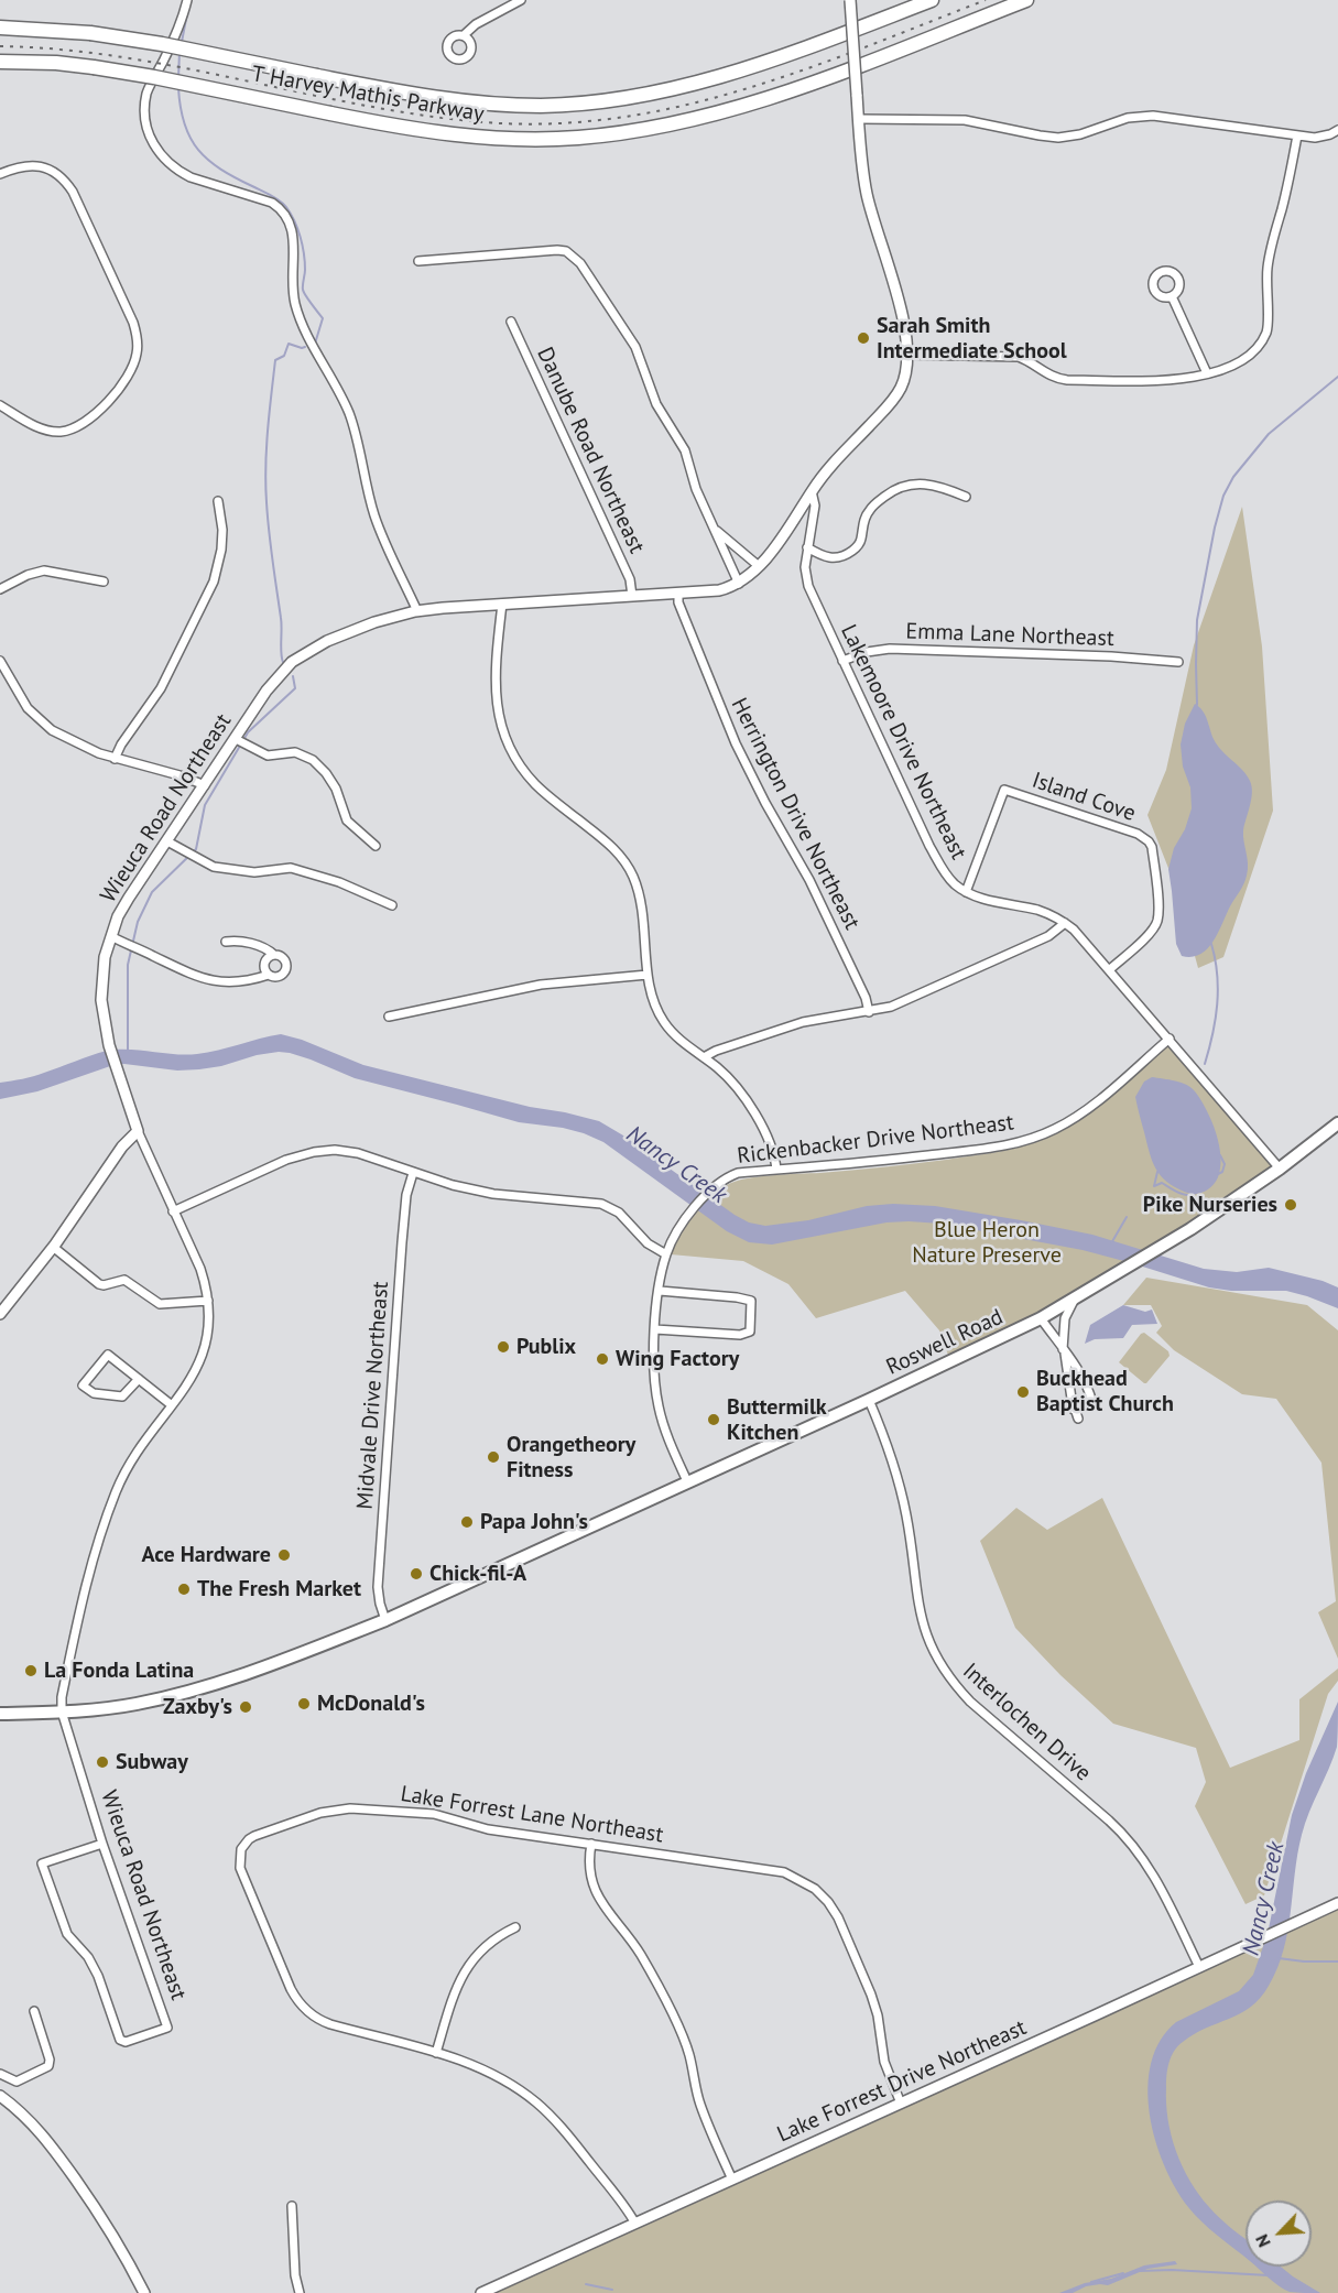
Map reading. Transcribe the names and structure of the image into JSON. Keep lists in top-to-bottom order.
{
  "streets": {
    "highway": ["T Harvey Mathis Parkway"],
    "main road": ["Roswell Road"],
    "street": [
      "Danube Road Northeast",
      "Emma Lane Northeast",
      "Lakemoore Drive Northeast",
      "Island Cove",
      "Wieuca Road Northeast",
      "Herrington Drive Northeast",
      "Rickenbacker Drive Northeast",
      "Midvale Drive Northeast",
      "Interlochen Drive",
      "Lake Forrest Lane Northeast",
      "Lake Forrest Drive Northeast"
    ]
  },
  "crossings": [
    ["Danube Road Northeast", "Wieuca Road Northeast"],
    ["Emma Lane Northeast", "Lakemoore Drive Northeast"],
    ["Lakemoore Drive Northeast", "Island Cove"],
    ["Lakemoore Drive Northeast", "Wieuca Road Northeast"],
    ["Wieuca Road Northeast", "Herrington Drive Northeast"],
    ["Wieuca Road Northeast", "Roswell Road"],
    ["Rickenbacker Drive Northeast", "Roswell Road"],
    ["Roswell Road", "Midvale Drive Northeast"],
    ["Roswell Road", "Interlochen Drive"],
    ["Interlochen Drive", "Lake Forrest Drive Northeast"],
    ["Lake Forrest Lane Northeast", "Lake Forrest Drive Northeast"]
  ],
  "water": ["Nancy Creek"],
  "parks": ["Blue Heron Nature Preserve"],
  "places": [
    "Sarah Smith Intermediate School",
    "Pike Nurseries",
    "Publix",
    "Wing Factory",
    "Buckhead Baptist Church",
    "Buttermilk Kitchen",
    "Orangetheory Fitness",
    "Papa John's",
    "Ace Hardware",
    "Chick-fil-A",
    "The Fresh Market",
    "La Fonda Latina",
    "McDonald's",
    "Zaxby's",
    "Subway"
  ],
  "north": "bottom left"
}
